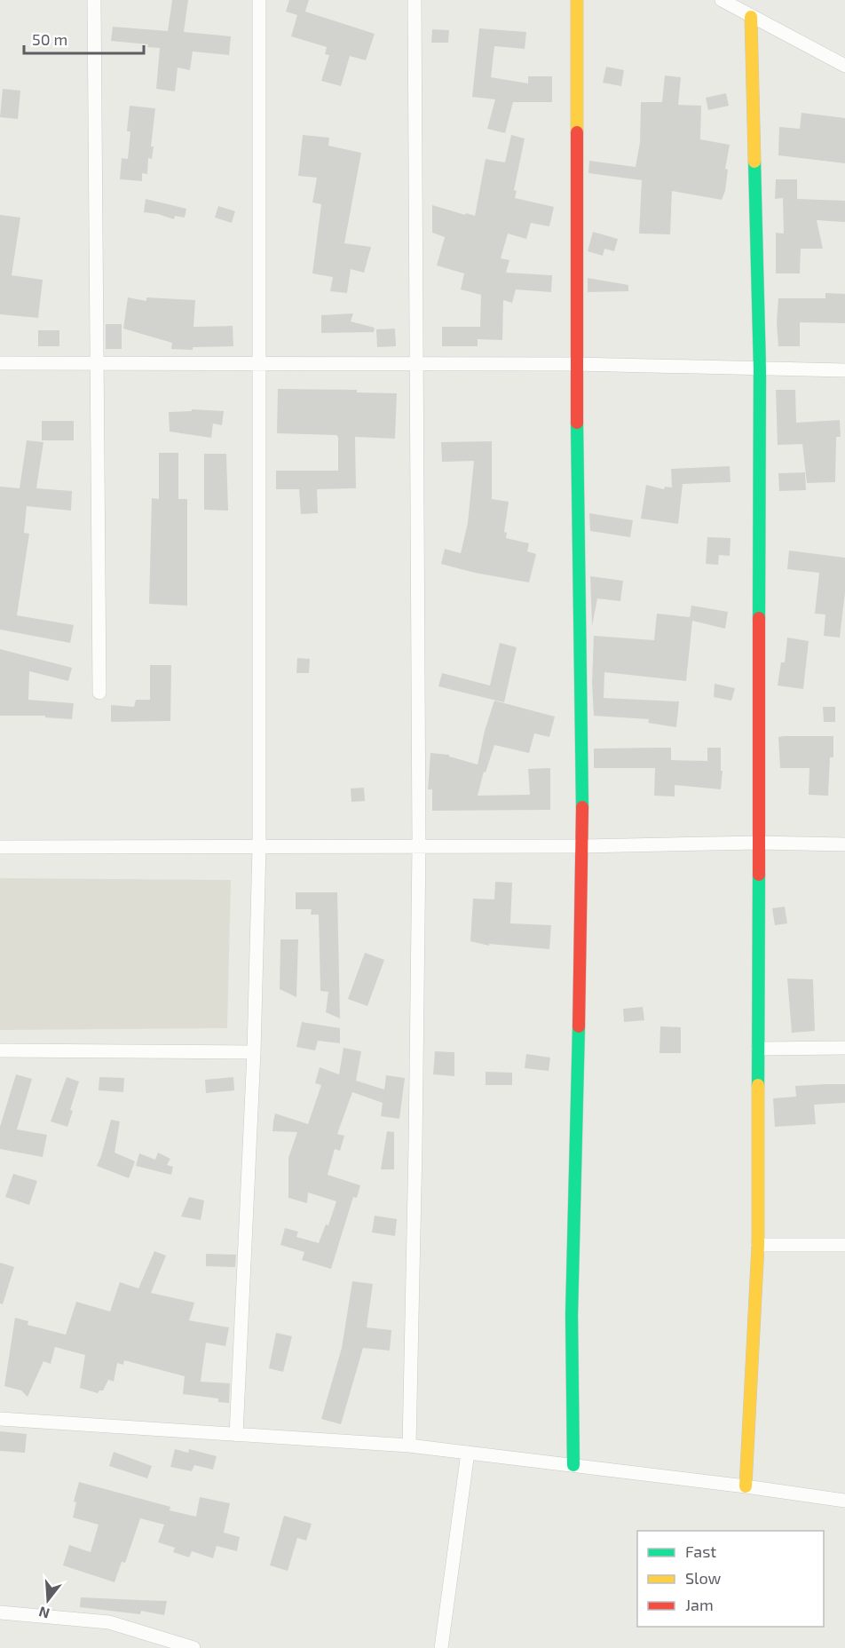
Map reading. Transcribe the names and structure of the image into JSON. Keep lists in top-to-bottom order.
{
  "legend": ["Fast", "Slow", "Jam"],
  "scale_bar": "50 m",
  "north": "bottom"
}
